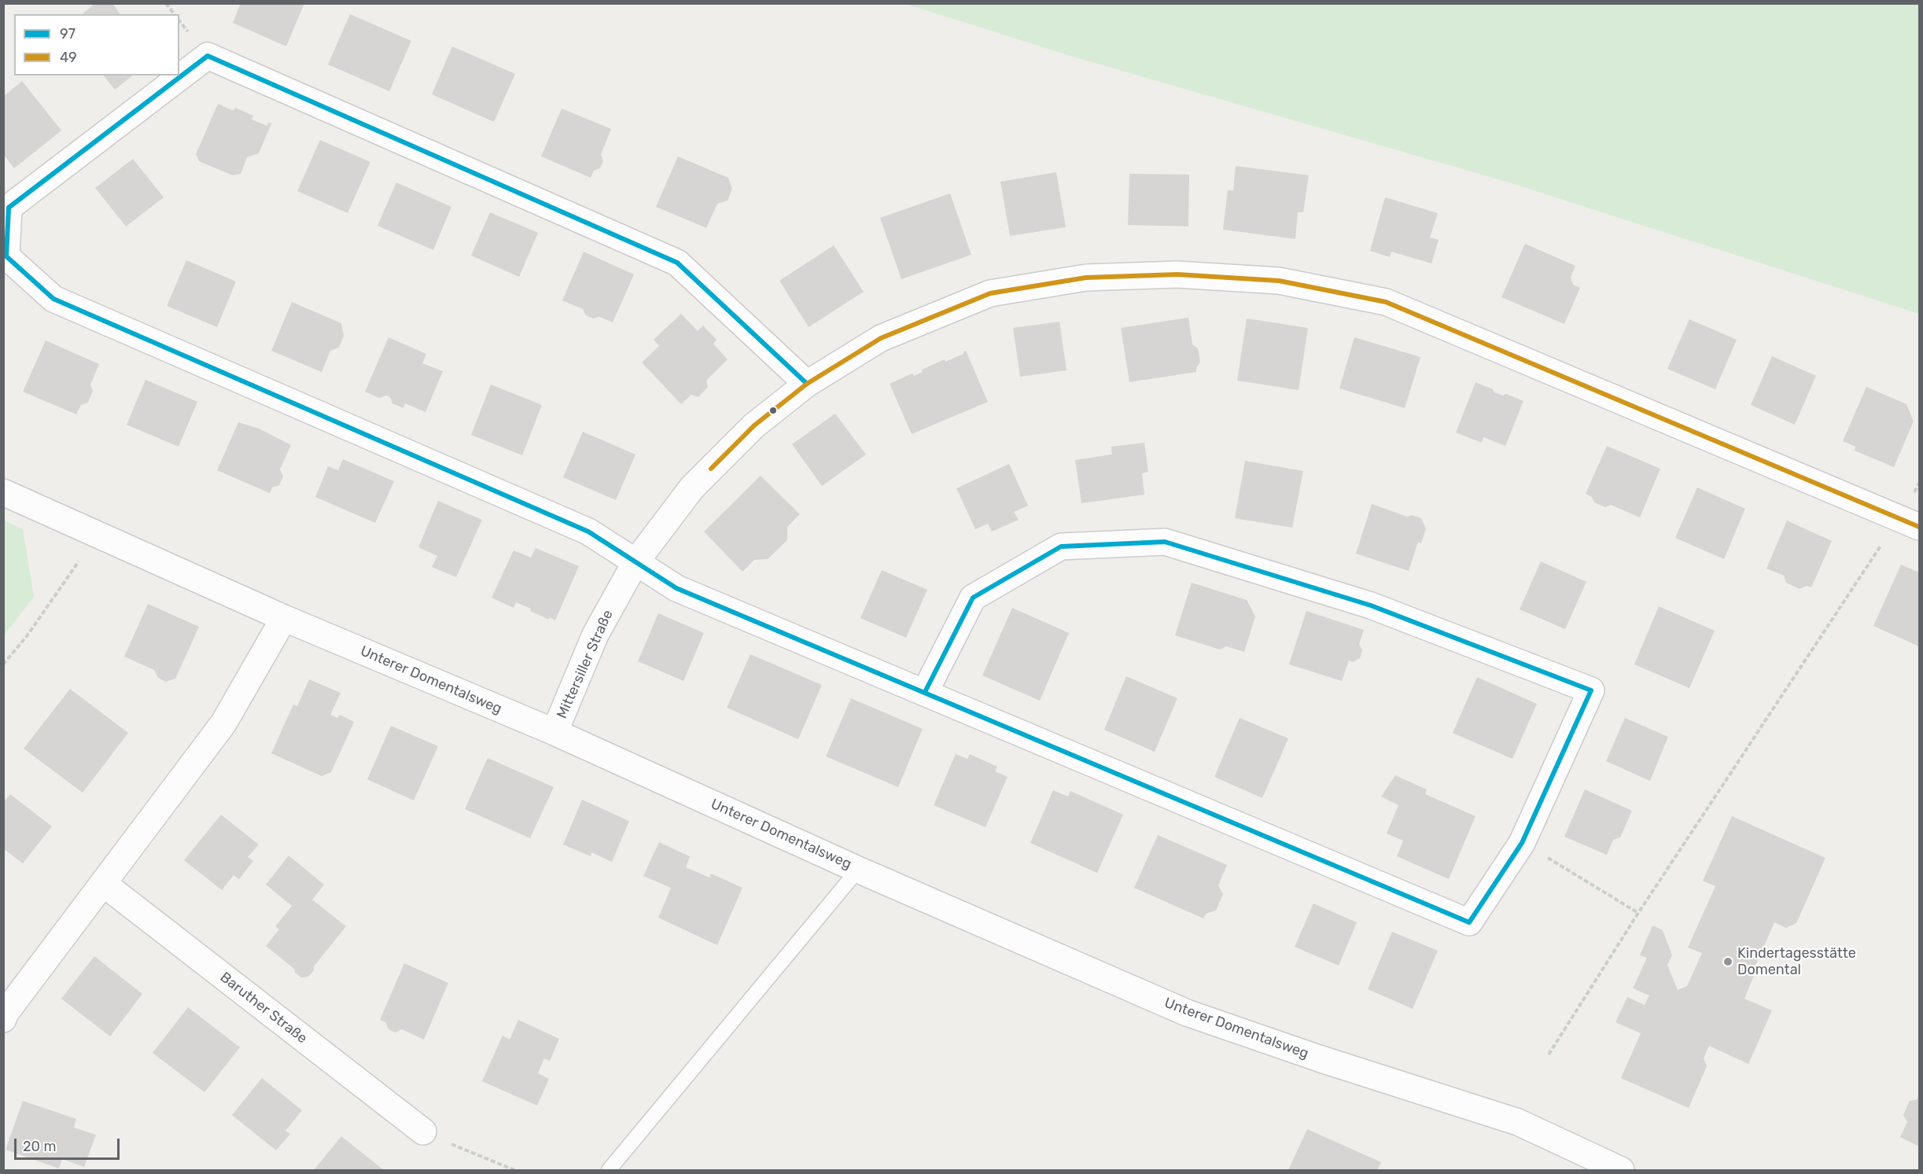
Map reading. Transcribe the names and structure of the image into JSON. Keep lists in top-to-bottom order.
{
  "streets": {
    "street": ["Mittersiller Straße", "Unterer Domentalsweg", "Baruther Straße"]
  },
  "crossings": [
    ["Mittersiller Straße", "Unterer Domentalsweg"]
  ],
  "places": ["Kindertagesstätte Domental"],
  "lines": ["transit line 97", "transit line 49"],
  "legend": ["97", "49"],
  "scale_bar": "20 m"
}
